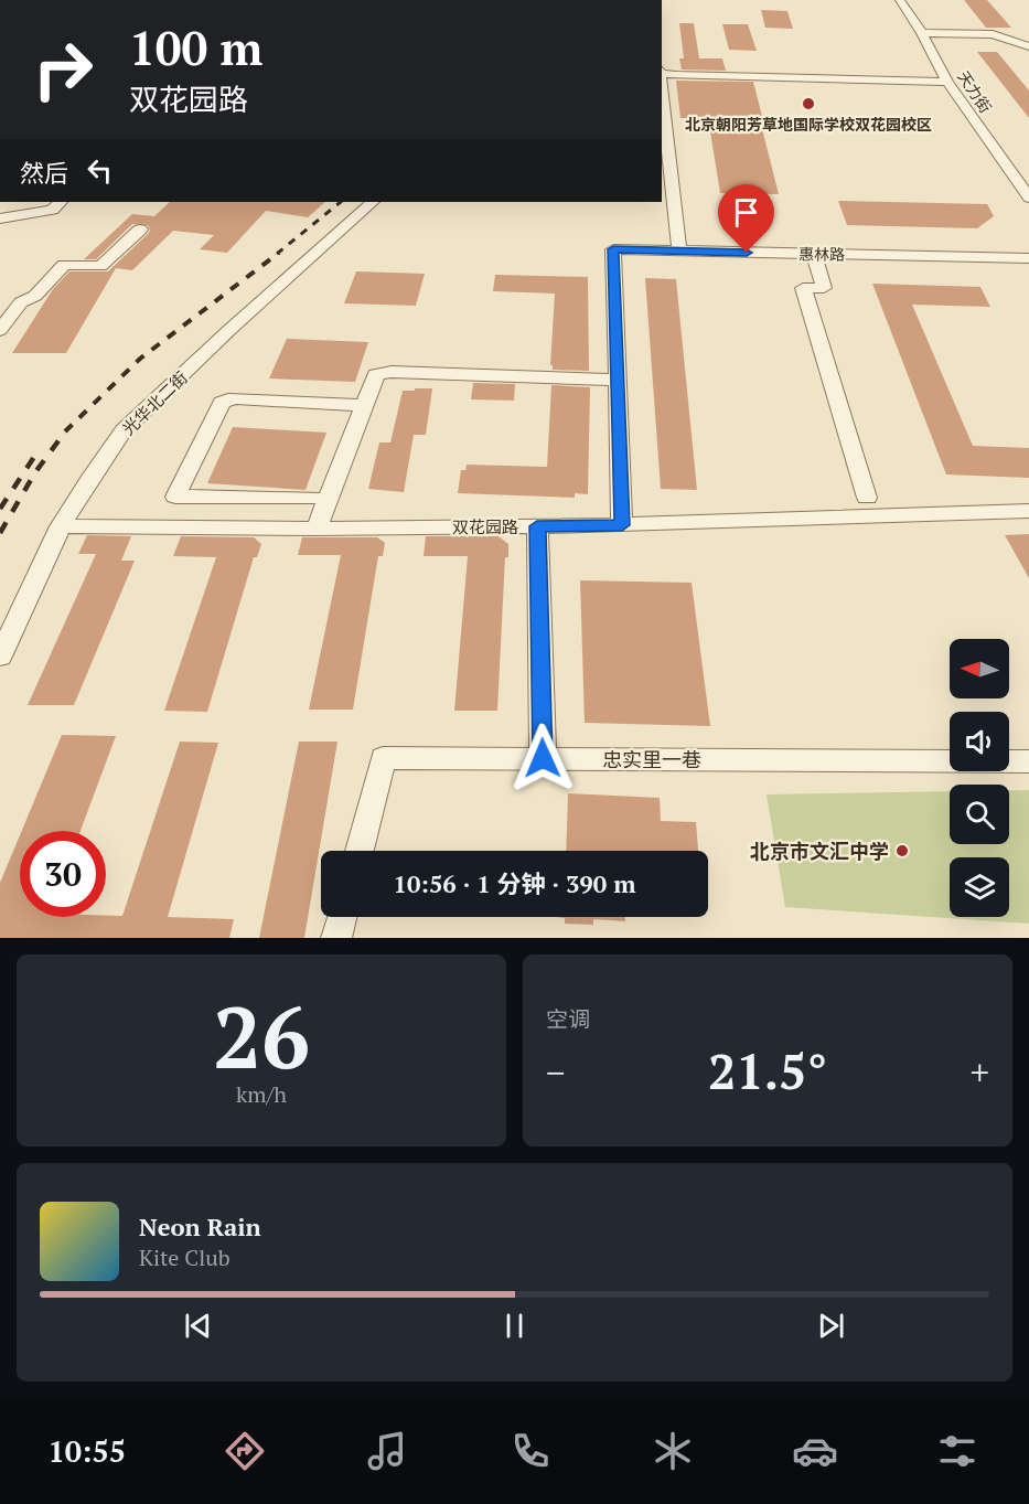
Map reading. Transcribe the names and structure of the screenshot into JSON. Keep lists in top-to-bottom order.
{
  "streets": {
    "street": [
      "天力街",
      "惠林路",
      "光华北二街",
      "双花园路",
      "忠实里一巷"
    ]
  },
  "crossings": [
    ["光华北二街", "双花园路"]
  ],
  "places": ["北京朝阳芳草地国际学校双花园校区", "北京市文汇中学"],
  "north": "left",
  "page": {
    "turn": ["100 m", "双花园路"],
    "then": "然后",
    "limit": "30",
    "trip": "10:56 · 1 分钟 · 390 m",
    "tile": [
      ["26", "km/h"],
      "空调"
    ],
    "heat": ["−", "21.5°", "+"],
    "song": ["Neon Rain", "Kite Club"],
    "tabs": "10:55"
  }
}
